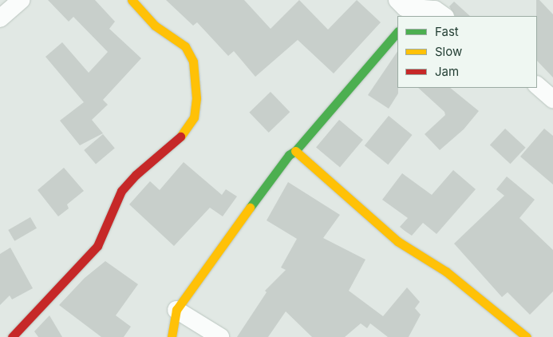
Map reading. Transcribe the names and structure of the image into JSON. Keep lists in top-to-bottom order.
{
  "legend": ["Fast", "Slow", "Jam"]
}
